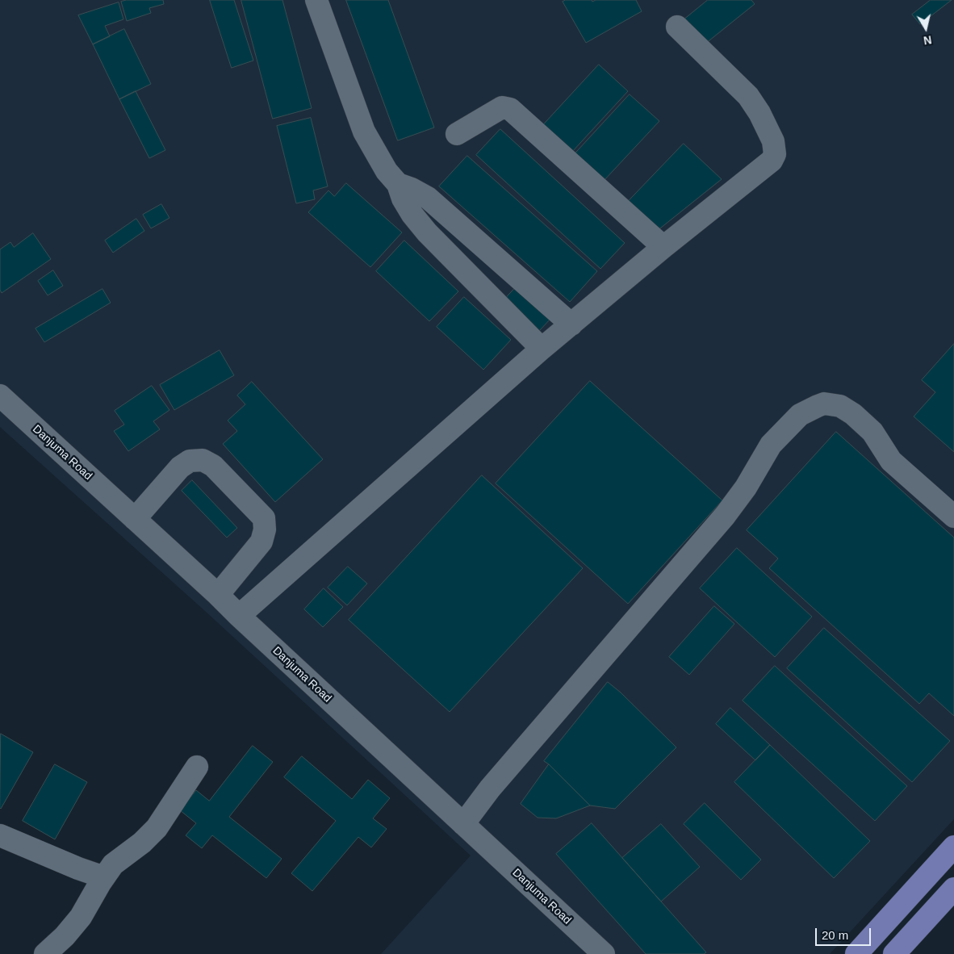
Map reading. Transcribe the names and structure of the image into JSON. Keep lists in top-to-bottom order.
{
  "streets": {
    "street": ["Danjuma Road"]
  },
  "scale_bar": "20 m",
  "north": "bottom"
}
